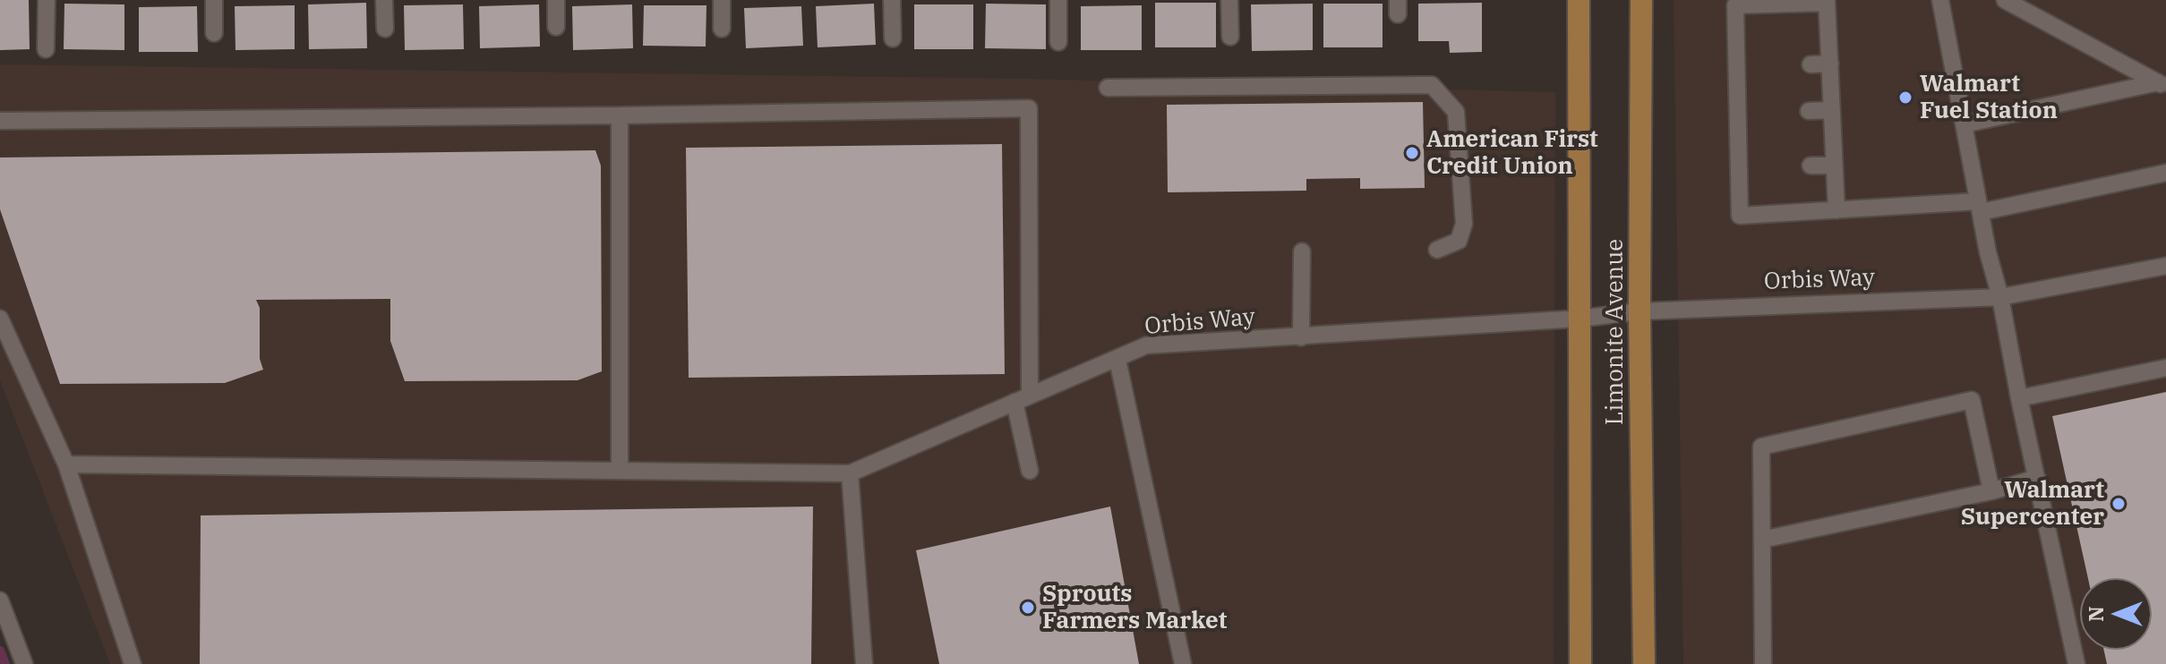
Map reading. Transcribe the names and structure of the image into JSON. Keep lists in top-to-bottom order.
{
  "streets": {
    "main road": ["Limonite Avenue"],
    "lane": ["Orbis Way"]
  },
  "crossings": [
    ["Orbis Way", "Limonite Avenue"]
  ],
  "places": [
    "Walmart Fuel Station",
    "American First Credit Union",
    "Walmart Supercenter",
    "Sprouts Farmers Market"
  ],
  "north": "left"
}
